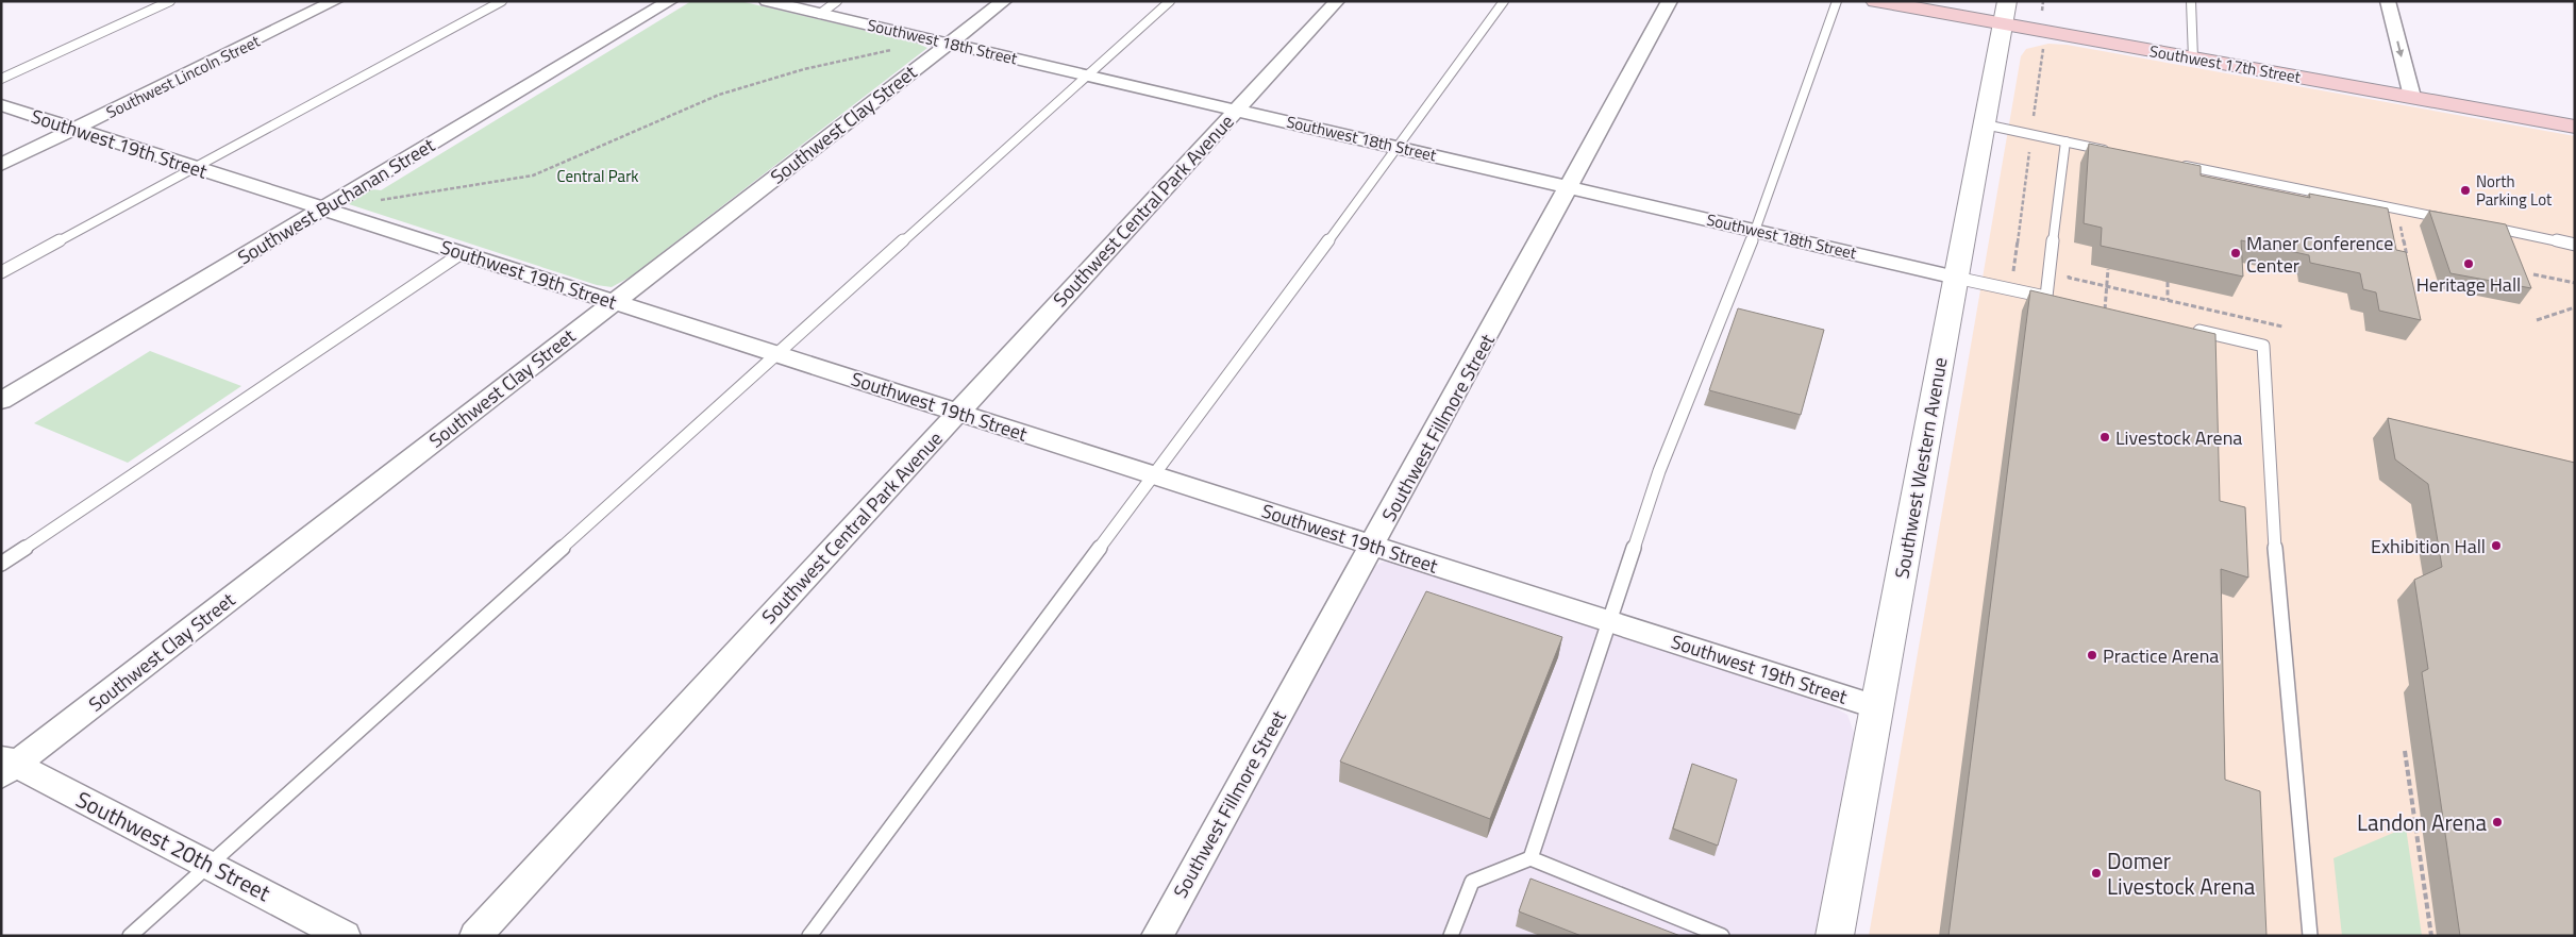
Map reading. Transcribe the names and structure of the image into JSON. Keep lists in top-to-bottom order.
{
  "streets": {
    "main road": ["Southwest 17th Street"],
    "street": [
      "Southwest 18th Street",
      "Southwest Lincoln Street",
      "Southwest Clay Street",
      "Southwest 19th Street",
      "Southwest Buchanan Street",
      "Southwest Central Park Avenue",
      "Southwest Fillmore Street",
      "Southwest Western Avenue",
      "Southwest 20th Street"
    ]
  },
  "crossings": [
    ["Southwest 18th Street", "Southwest Clay Street"],
    ["Southwest 18th Street", "Southwest Central Park Avenue"],
    ["Southwest 18th Street", "Southwest Fillmore Street"],
    ["Southwest 18th Street", "Southwest Western Avenue"],
    ["Southwest 17th Street", "Southwest Western Avenue"],
    ["Southwest Lincoln Street", "Southwest 19th Street"],
    ["Southwest Clay Street", "Southwest 19th Street"],
    ["Southwest Clay Street", "Southwest 20th Street"],
    ["Southwest 19th Street", "Southwest Buchanan Street"],
    ["Southwest 19th Street", "Southwest Central Park Avenue"],
    ["Southwest 19th Street", "Southwest Fillmore Street"],
    ["Southwest 19th Street", "Southwest Western Avenue"]
  ],
  "parks": ["Central Park"],
  "places": [
    "North Parking Lot",
    "Maner Conference Center",
    "Heritage Hall",
    "Livestock Arena",
    "Exhibition Hall",
    "Practice Arena",
    "Landon Arena",
    "Domer Livestock Arena"
  ]
}
